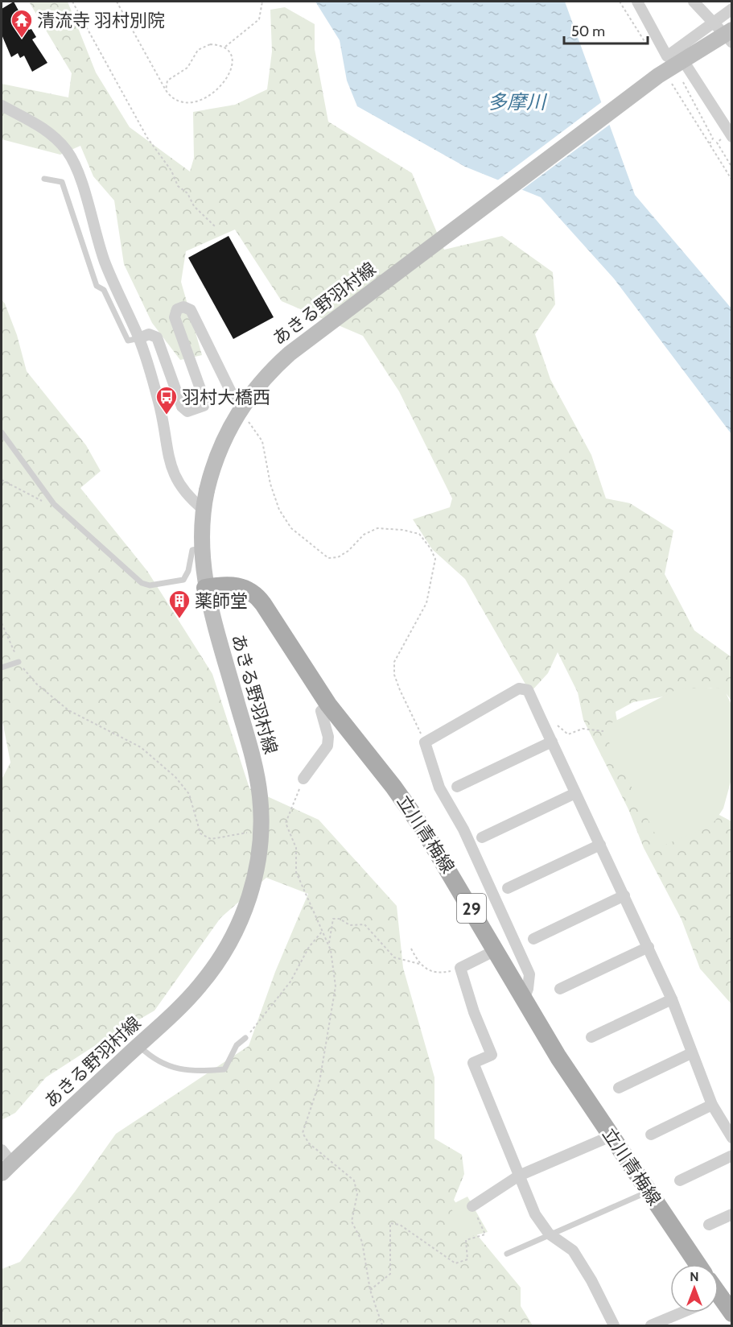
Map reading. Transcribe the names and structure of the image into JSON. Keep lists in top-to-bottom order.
{
  "streets": {
    "main road": ["あきる野羽村線", "立川青梅線", "29"]
  },
  "crossings": [
    ["あきる野羽村線", "立川青梅線"]
  ],
  "water": ["多摩川"],
  "places": {
    "temple": ["清流寺 羽村別院"],
    "bus stop": ["羽村大橋西"],
    "building": ["薬師堂"]
  },
  "scale_bar": "50 m",
  "north": "top"
}
